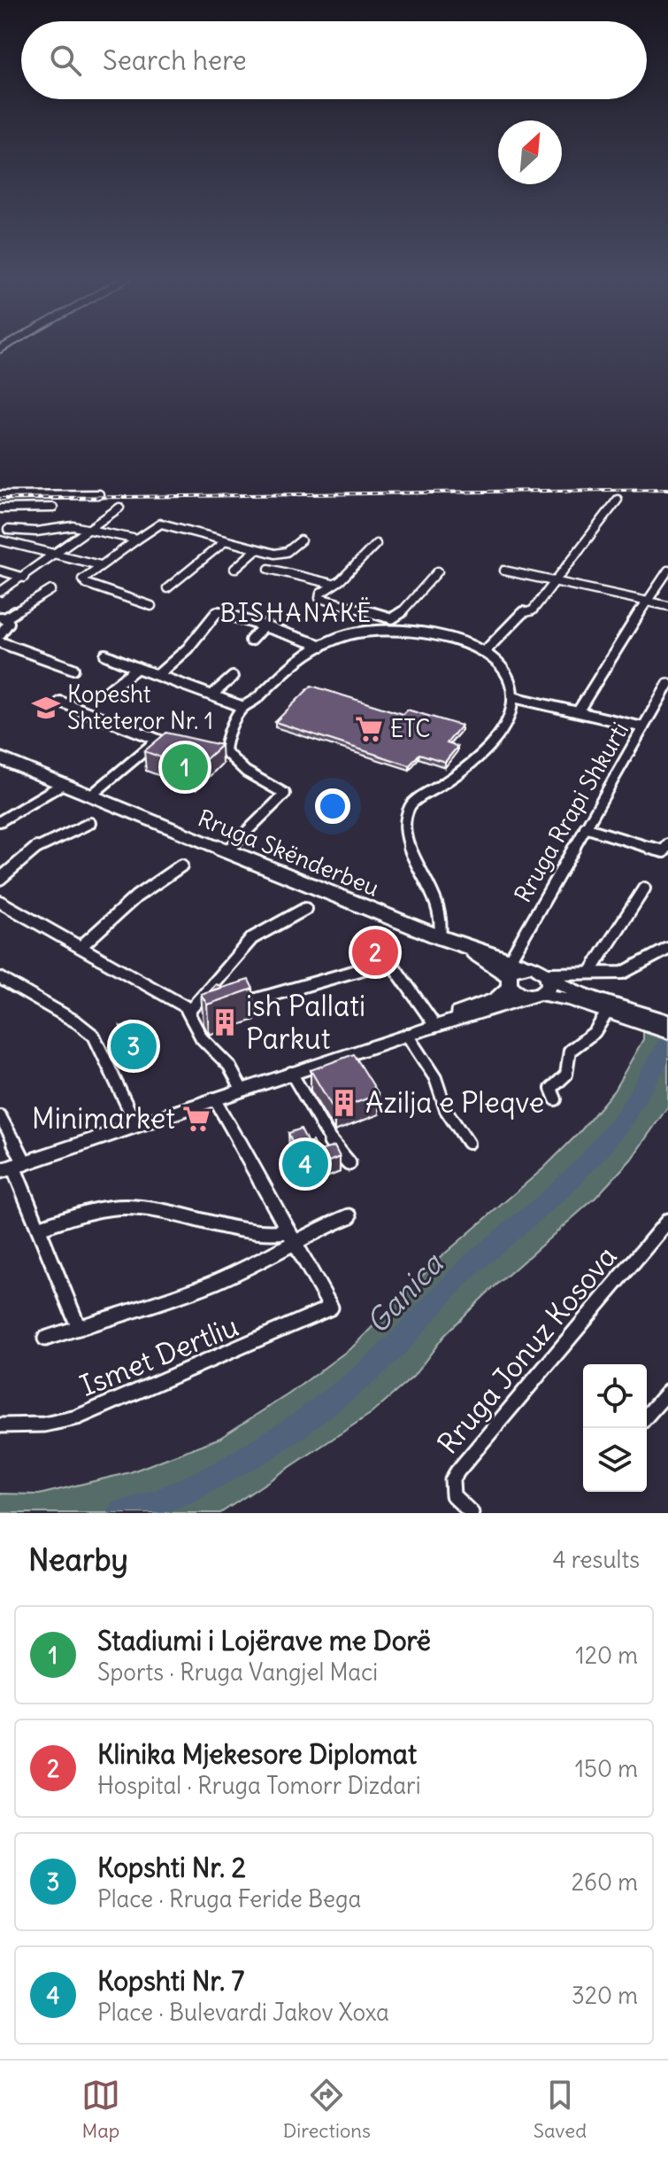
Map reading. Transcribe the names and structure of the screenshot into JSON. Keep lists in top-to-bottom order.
{
  "streets": {
    "street": [
      "Rruga Rrapi Shkurti",
      "Rruga Skënderbeu",
      "Rruga Jonuz Kosova",
      "Ismet Dertliu"
    ]
  },
  "crossings": [
    ["Rruga Rrapi Shkurti", "Rruga Skënderbeu"]
  ],
  "districts": ["BISHANAKË"],
  "water": ["Ganica"],
  "places": {
    "school or university": ["Kopesht Shteteror Nr. 1"],
    "supermarket": ["ETC", "Minimarket"],
    "building": ["ish Pallati Parkut", "Azilja e Pleqve"]
  },
  "north": "top right",
  "page": {
    "search": "Search here",
    "pins": [
      "1",
      "2",
      "3",
      "4"
    ],
    "heading": ["Nearby", "4 results"],
    "list": [
      {
        "mark": "1",
        "name": "Stadiumi i Lojërave me Dorë",
        "note": "Sports · Rruga Vangjel Maci",
        "value": "120 m"
      },
      {
        "mark": "2",
        "name": "Klinika Mjekesore Diplomat",
        "note": "Hospital · Rruga Tomorr Dizdari",
        "value": "150 m"
      },
      {
        "mark": "3",
        "name": "Kopshti Nr. 2",
        "note": "Place · Rruga Feride Bega",
        "value": "260 m"
      },
      {
        "mark": "4",
        "name": "Kopshti Nr. 7",
        "note": "Place · Bulevardi Jakov Xoxa",
        "value": "320 m"
      }
    ],
    "nav": ["Map", "Directions", "Saved"]
  }
}
